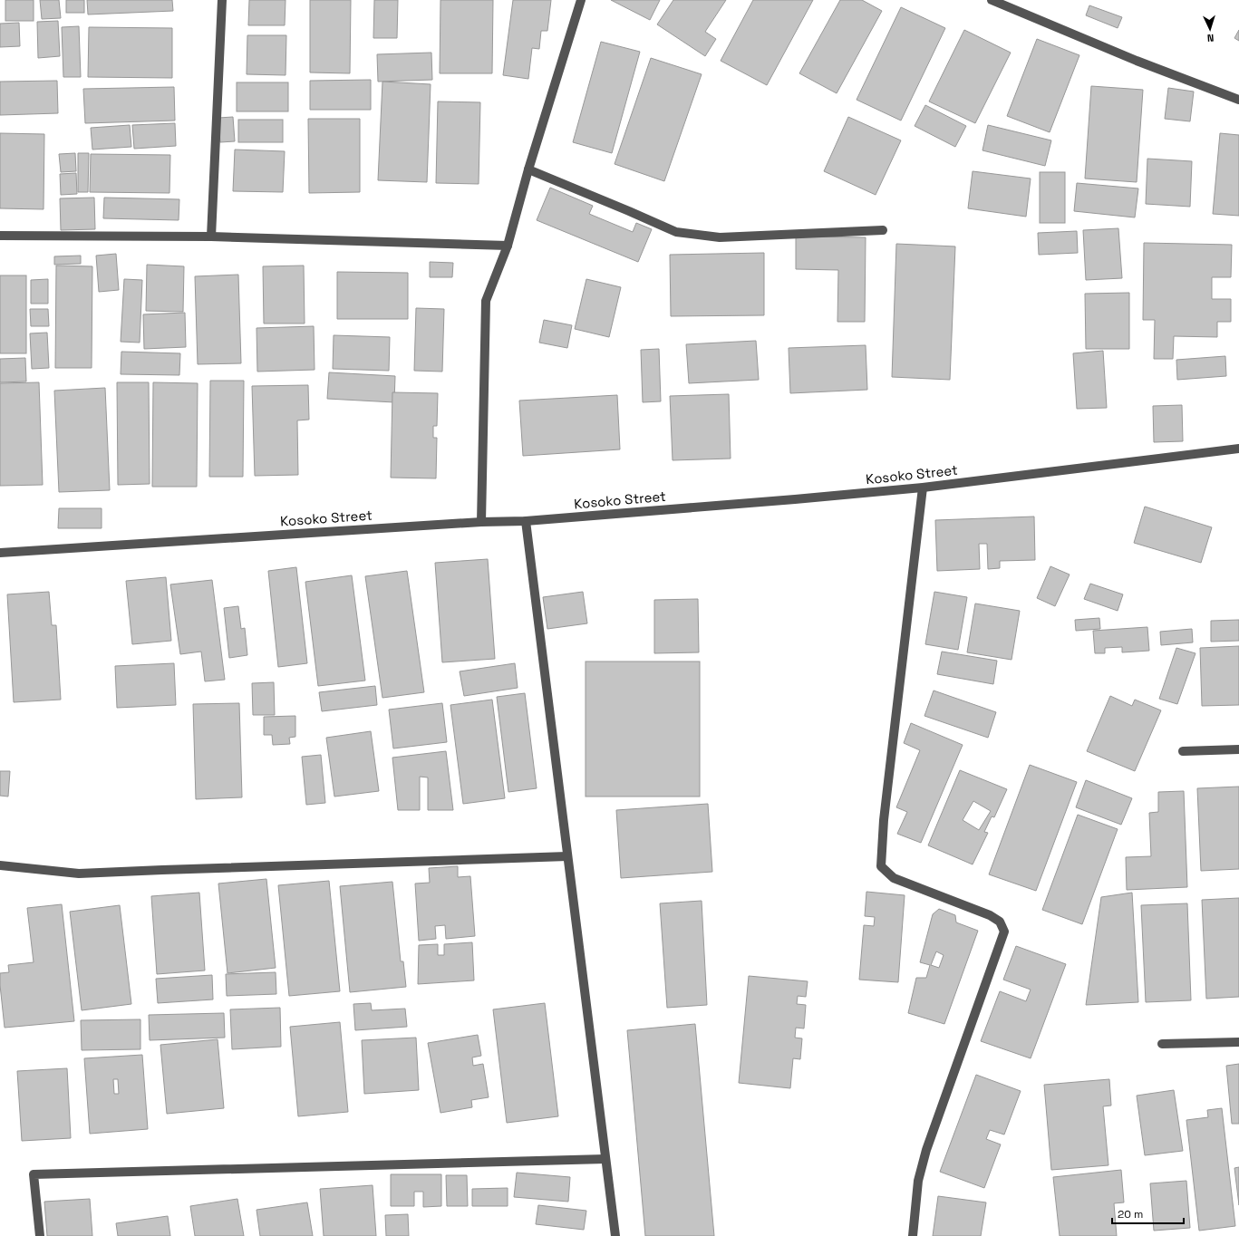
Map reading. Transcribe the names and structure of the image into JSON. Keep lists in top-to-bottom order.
{
  "streets": {
    "street": ["Kosoko Street"]
  },
  "scale_bar": "20 m",
  "north": "bottom"
}
